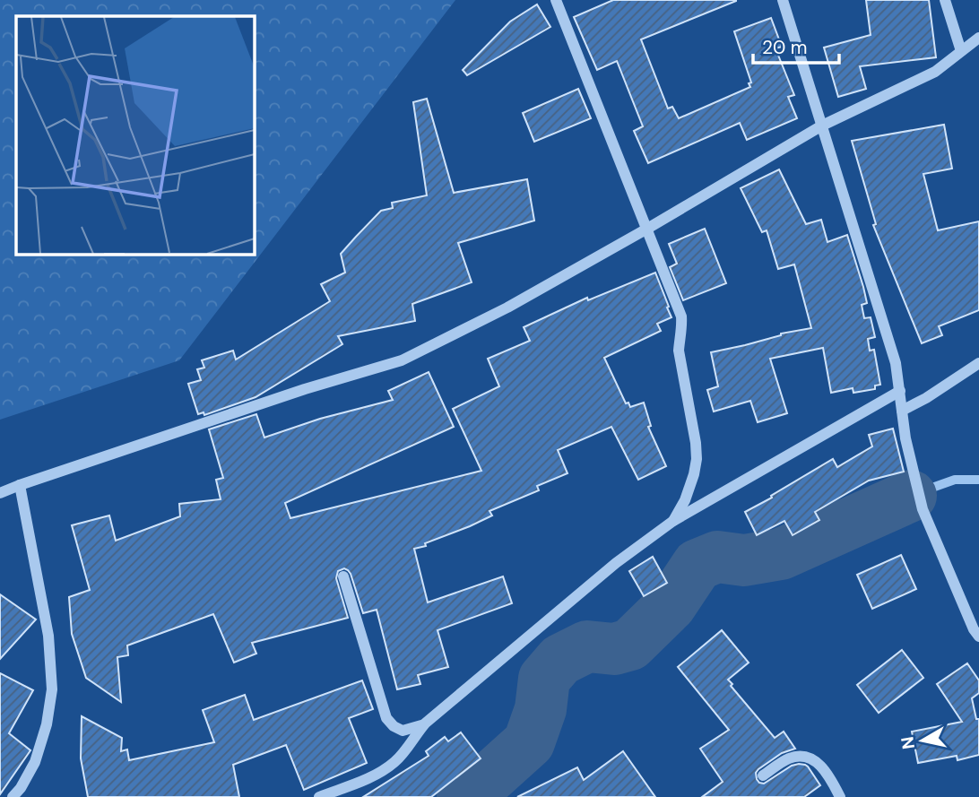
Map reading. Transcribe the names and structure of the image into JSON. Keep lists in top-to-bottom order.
{
  "scale_bar": "20 m",
  "north": "left"
}
